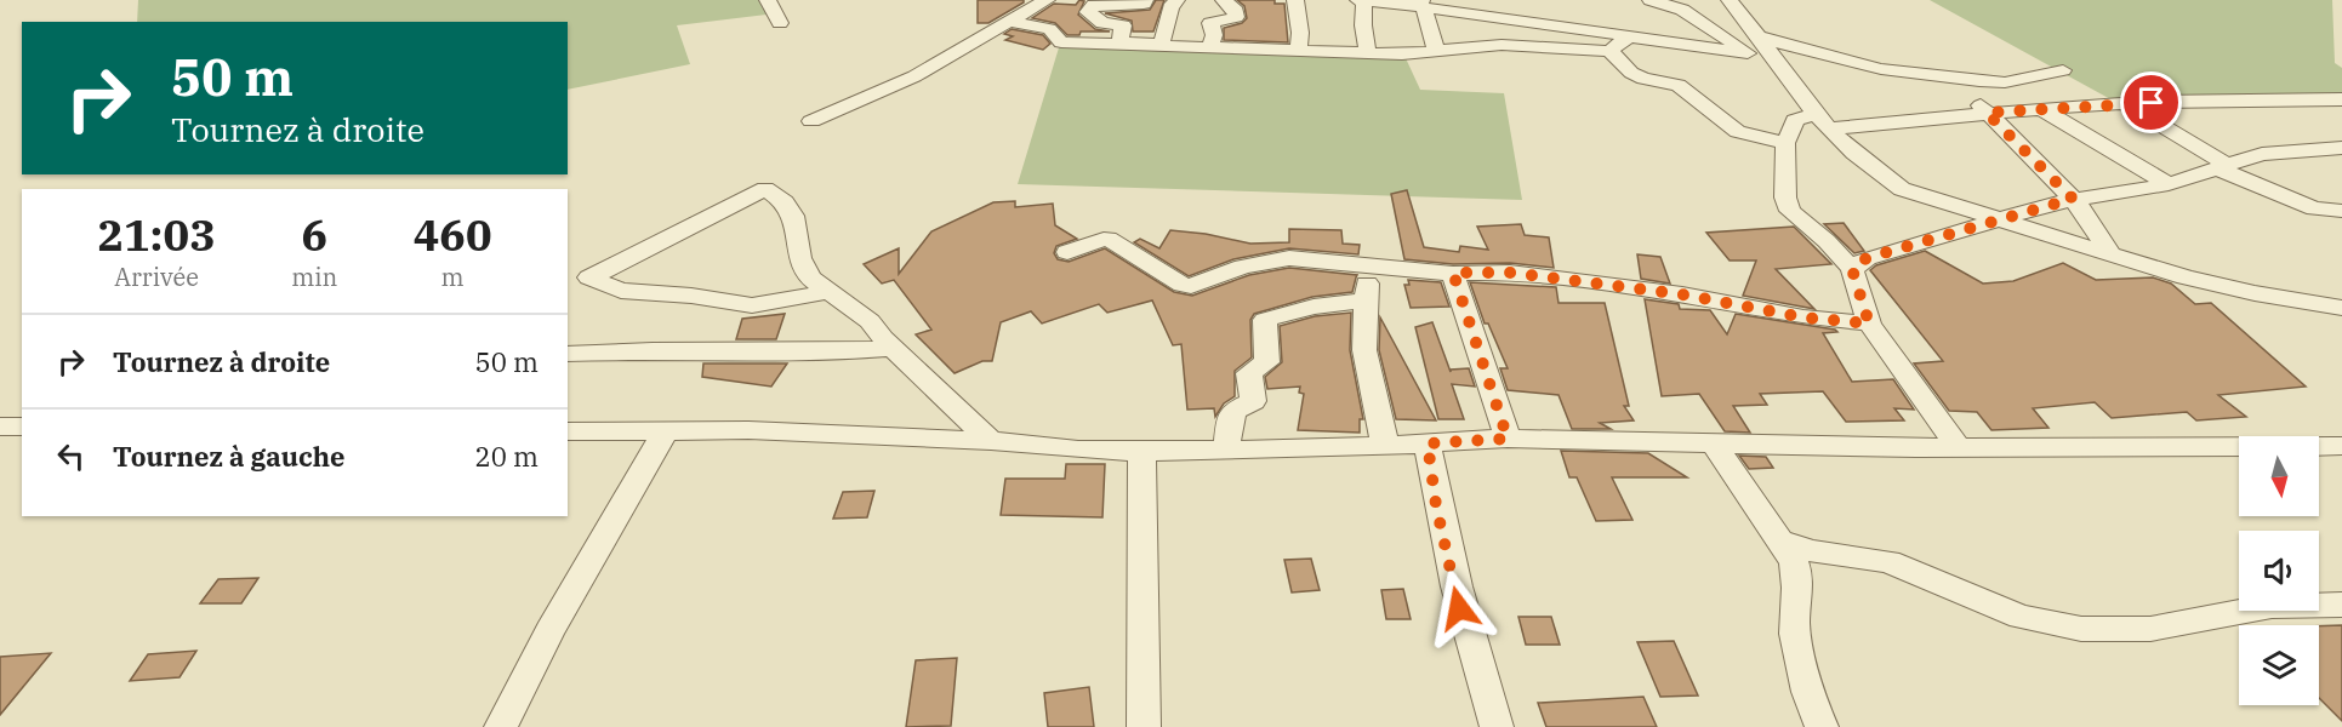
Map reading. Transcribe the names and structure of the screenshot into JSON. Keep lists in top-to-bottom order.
{
  "north": "bottom",
  "page": {
    "turn": ["50 m", "Tournez à droite"],
    "eta": [
      "21:03",
      "Arrivée",
      "6",
      "min",
      "460",
      "m"
    ],
    "list": [
      {
        "name": "Tournez à droite",
        "value": "50 m"
      },
      {
        "name": "Tournez à gauche",
        "value": "20 m"
      }
    ]
  }
}
